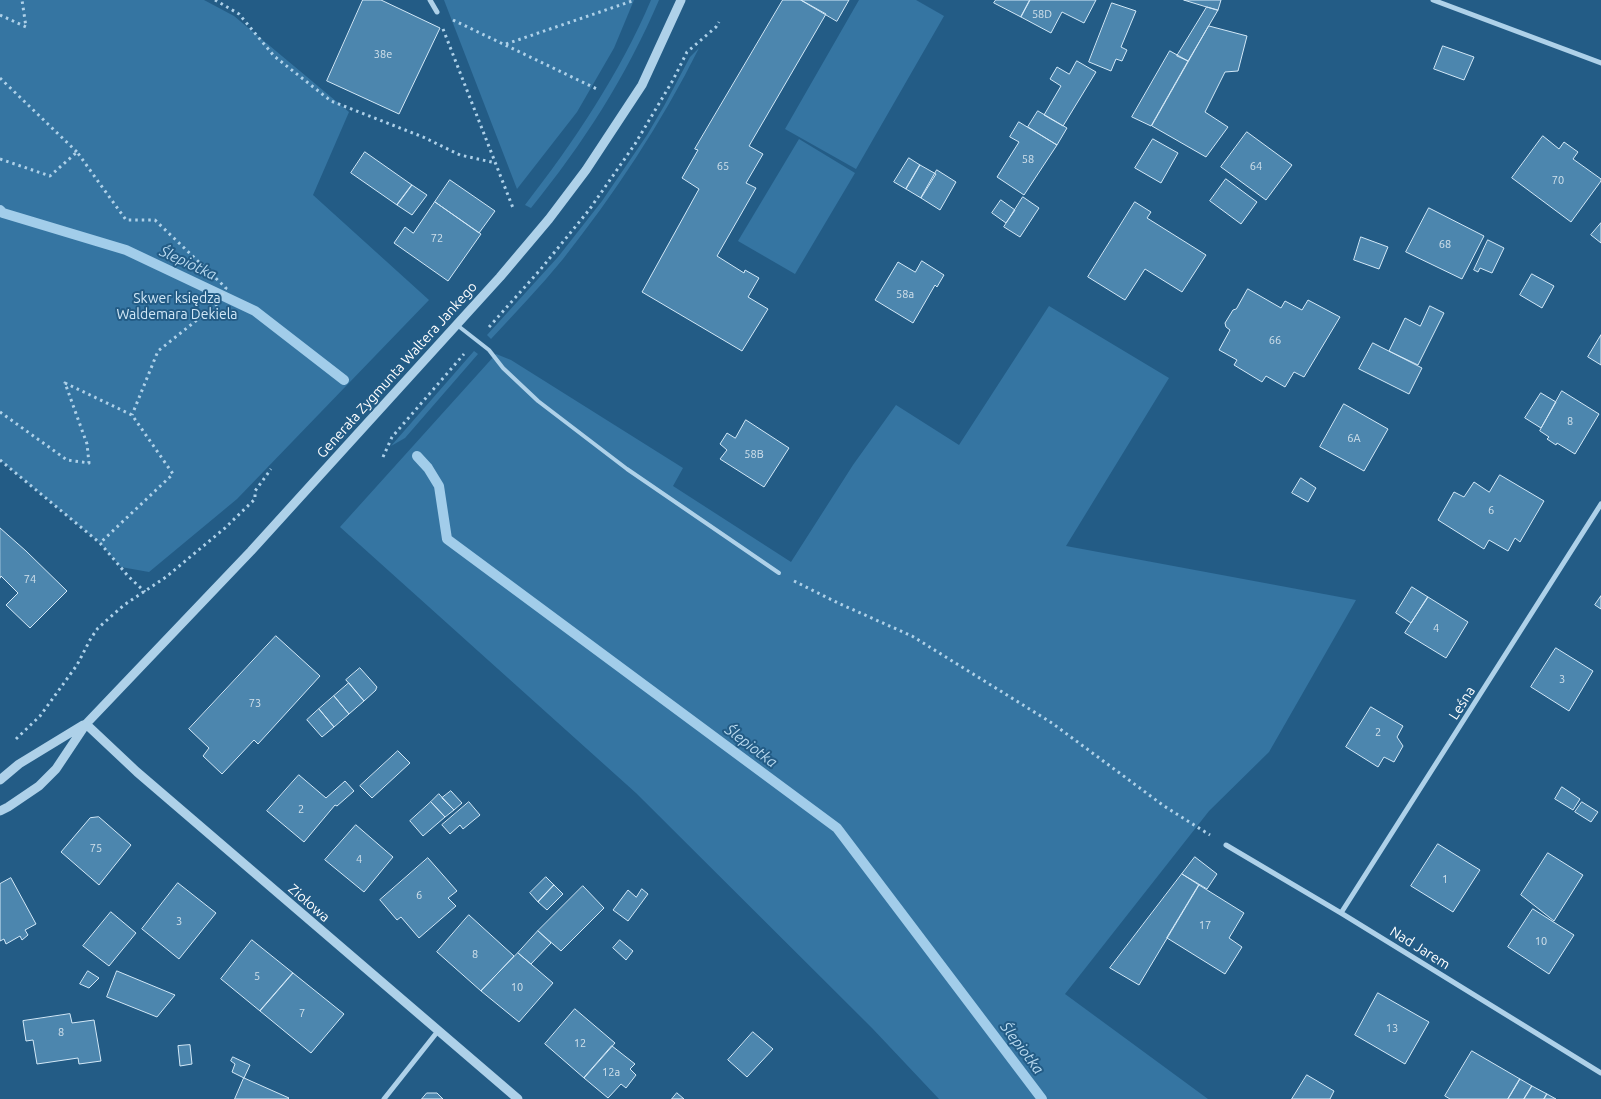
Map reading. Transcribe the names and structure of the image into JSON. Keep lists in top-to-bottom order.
{
  "streets": {
    "street": [
      "Generała Zygmunta Waltera Jankego",
      "Leśna",
      "Ziołowa",
      "Nad Jarem"
    ]
  },
  "crossings": [
    ["Generała Zygmunta Waltera Jankego", "Ziołowa"],
    ["Leśna", "Nad Jarem"]
  ],
  "water": ["Ślepiotka"],
  "parks": ["Skwer księdza Waldemara Dekiela"],
  "house_numbers": [
    "58D",
    "38e",
    "58",
    "65",
    "64",
    "70",
    "72",
    "68",
    "58a",
    "66",
    "8",
    "6A",
    "58B",
    "6",
    "74",
    "4",
    "3",
    "73",
    "2",
    "2",
    "75",
    "4",
    "1",
    "6",
    "3",
    "17",
    "10",
    "8",
    "5",
    "10",
    "7",
    "13",
    "8",
    "12",
    "12a"
  ]
}
